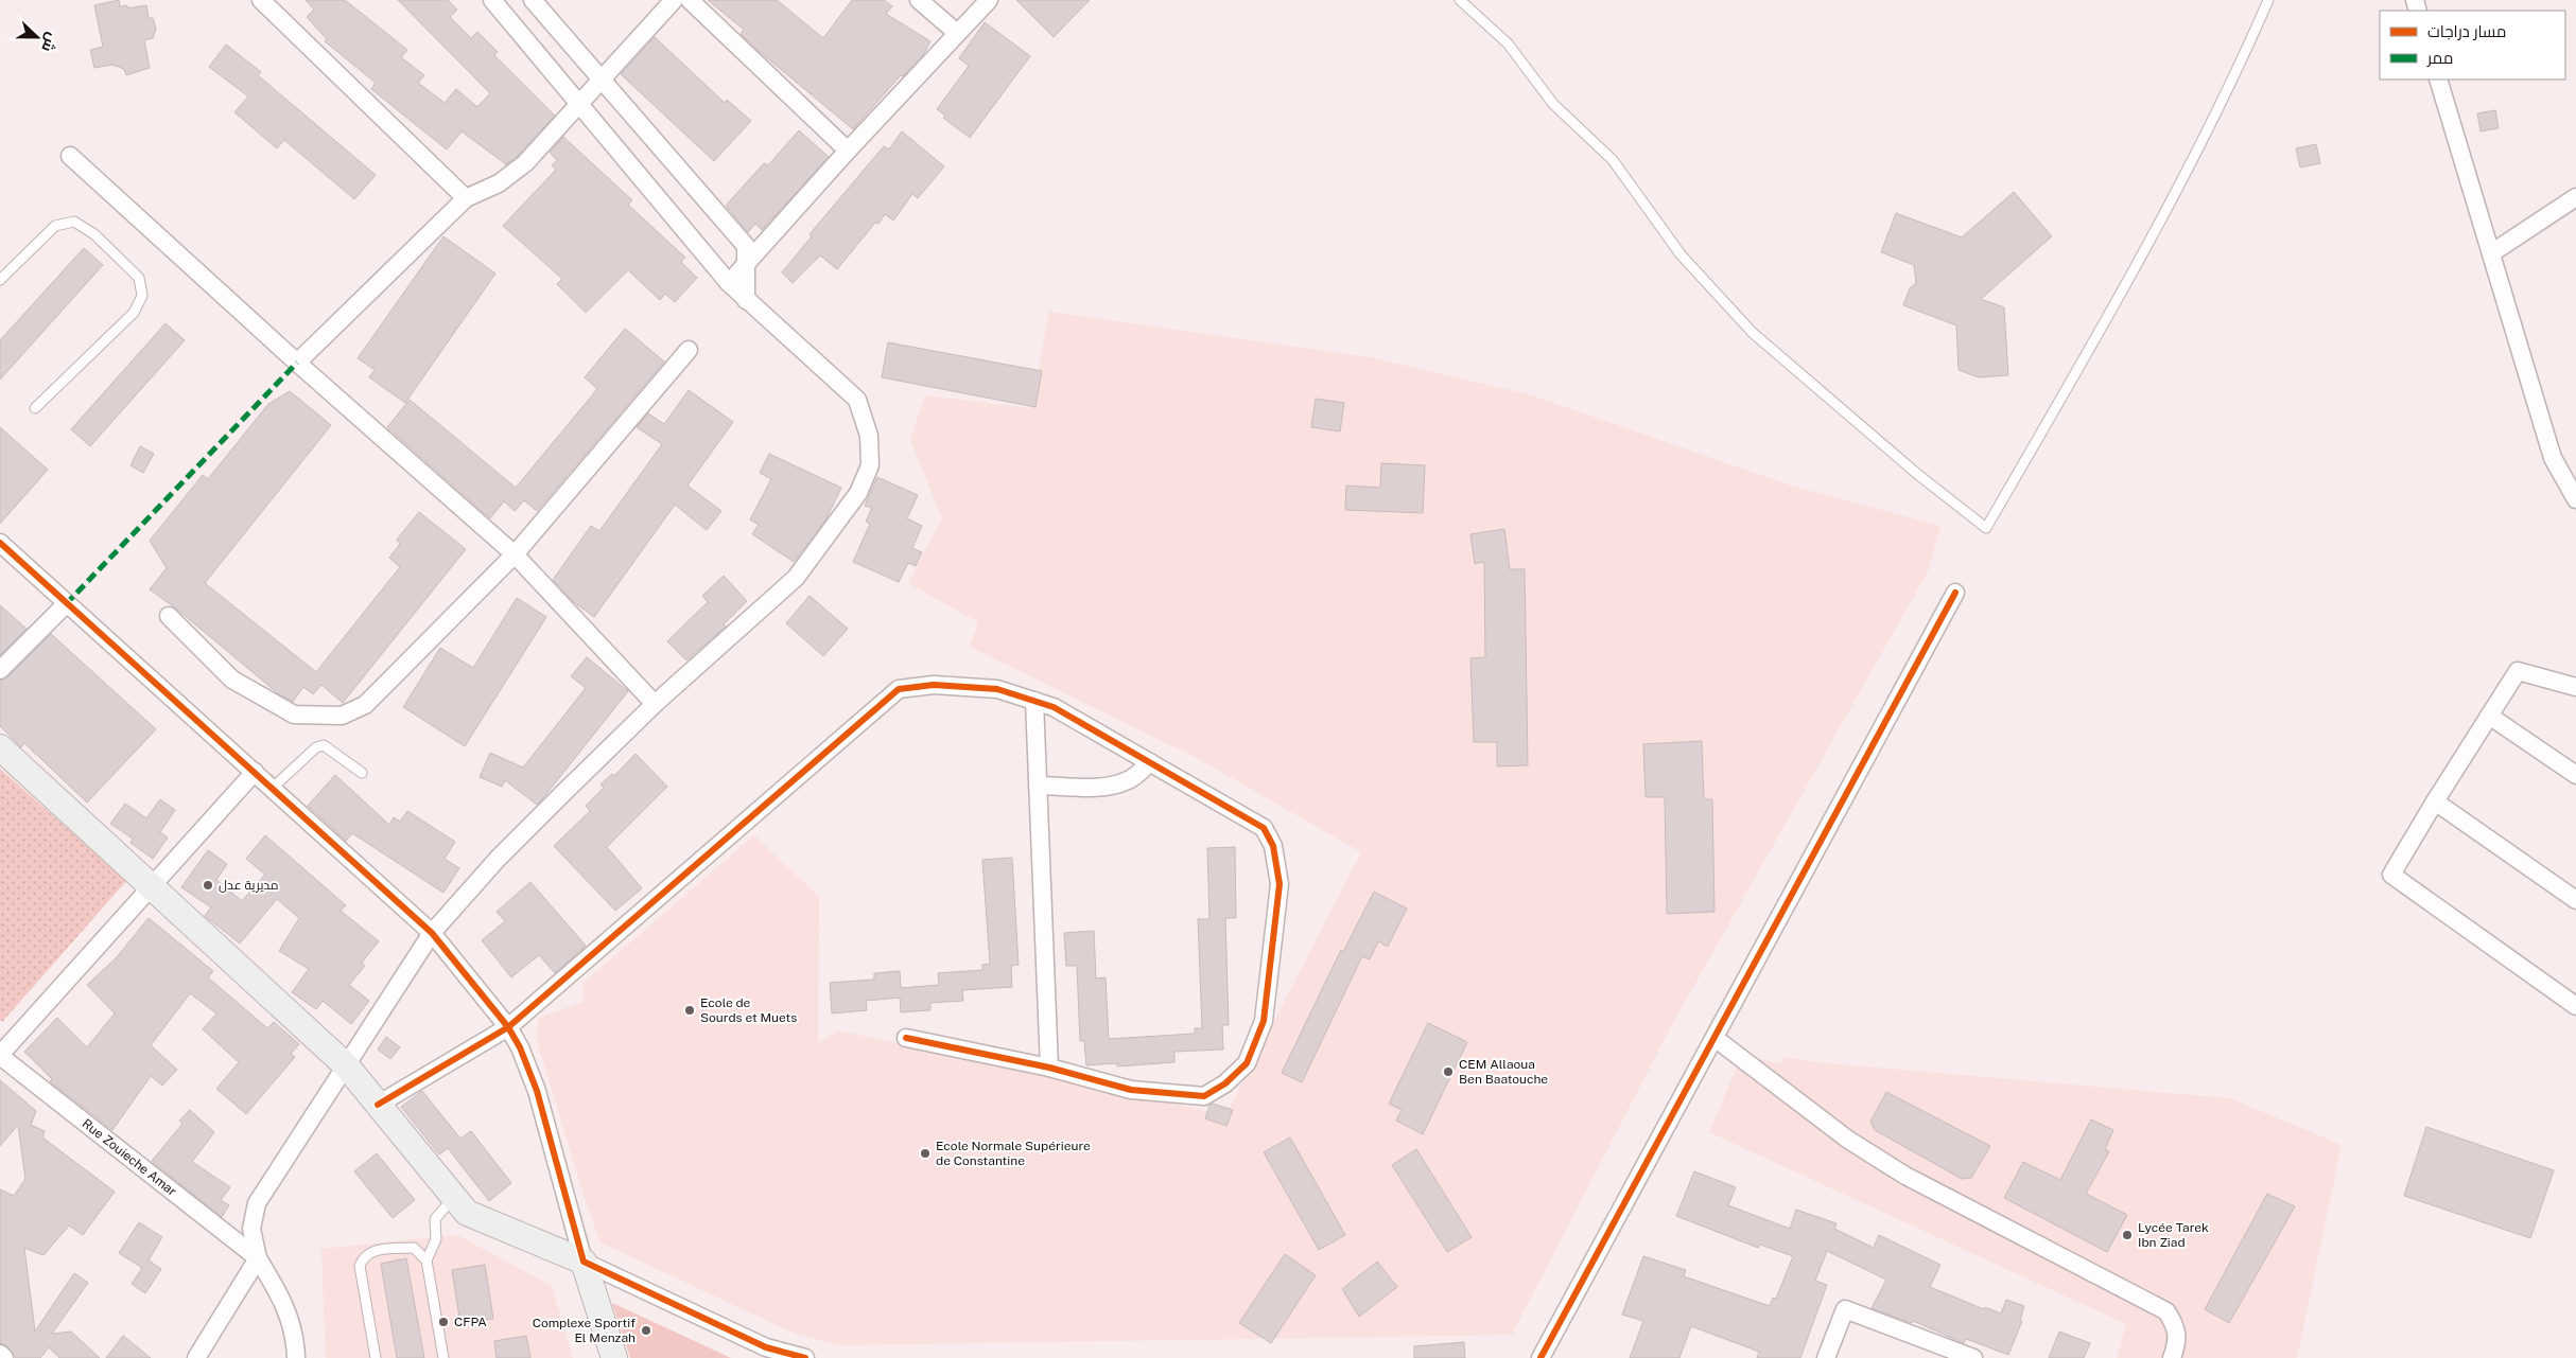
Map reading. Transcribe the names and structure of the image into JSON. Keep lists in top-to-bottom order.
{
  "streets": {
    "street": ["Rue Zouieche Amar"]
  },
  "places": [
    "مديرية عدل",
    "Ecole de Sourds et Muets",
    "CEM Allaoua Ben Baatouche",
    "Ecole Normale Supérieure de Constantine",
    "Lycée Tarek Ibn Ziad",
    "CFPA",
    "Complexe Sportif El Menzah"
  ],
  "legend": ["مسار دراجات", "ممر"],
  "north": "right"
}
